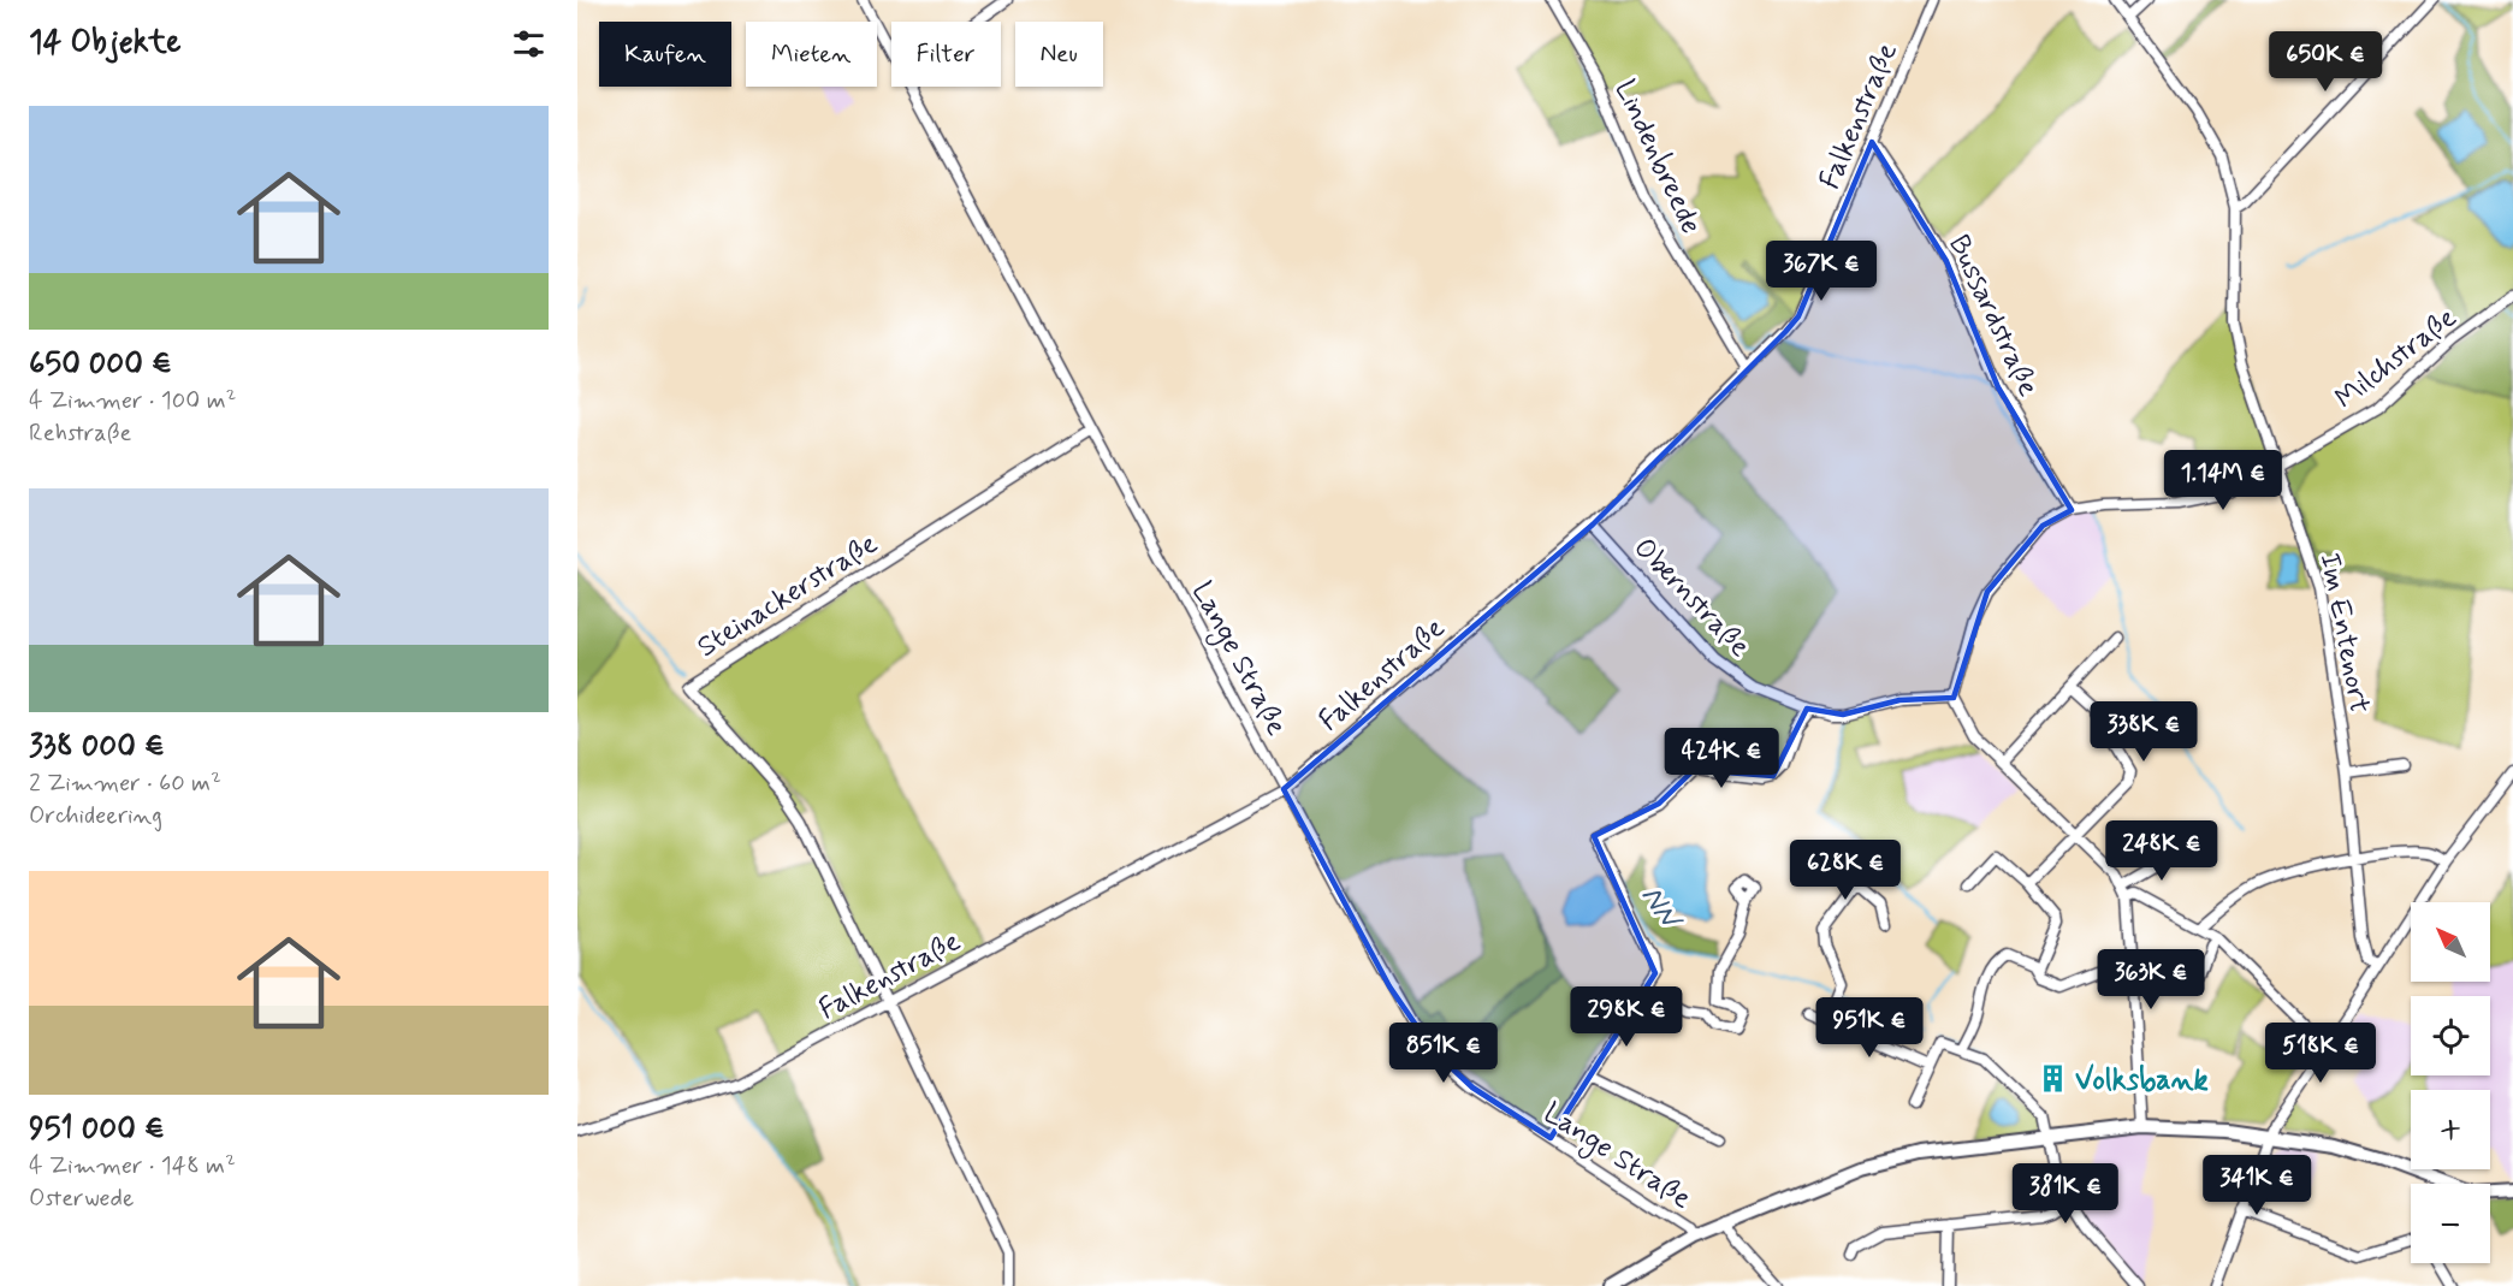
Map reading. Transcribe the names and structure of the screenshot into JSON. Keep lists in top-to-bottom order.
{
  "streets": {
    "street": [
      "Falkenstraße",
      "Lindenbreede",
      "Bussardstraße",
      "Milchstraße",
      "Steinackerstraße",
      "Obernstraße",
      "Im Entenort",
      "Lange Straße"
    ]
  },
  "crossings": [
    ["Falkenstraße", "Lindenbreede"],
    ["Falkenstraße", "Bussardstraße"],
    ["Falkenstraße", "Steinackerstraße"],
    ["Falkenstraße", "Obernstraße"],
    ["Falkenstraße", "Lange Straße"],
    ["Bussardstraße", "Milchstraße"],
    ["Milchstraße", "Obernstraße"],
    ["Milchstraße", "Im Entenort"],
    ["Steinackerstraße", "Lange Straße"]
  ],
  "water": ["NN"],
  "places": {
    "building": ["Volksbank"]
  },
  "north": "top left",
  "page": {
    "heading": "14 Objekte",
    "chip": [
      "Kaufen",
      "Mieten",
      "Filter",
      "Neu"
    ],
    "price": [
      "650K €",
      "367K €",
      "1.14M €",
      "338K €",
      "424K €",
      "248K €",
      "628K €",
      "363K €",
      "298K €",
      "951K €",
      "851K €",
      "518K €",
      "341K €",
      "381K €"
    ],
    "list": [
      {
        "name": "650 000 €",
        "note": "4 Zimmer · 100 m² · Rehstraße"
      },
      {
        "name": "338 000 €",
        "note": "2 Zimmer · 60 m² · Orchideering"
      },
      {
        "name": "951 000 €",
        "note": "4 Zimmer · 148 m² · Osterwede"
      }
    ],
    "map_buttons": ["+", "−"]
  }
}
